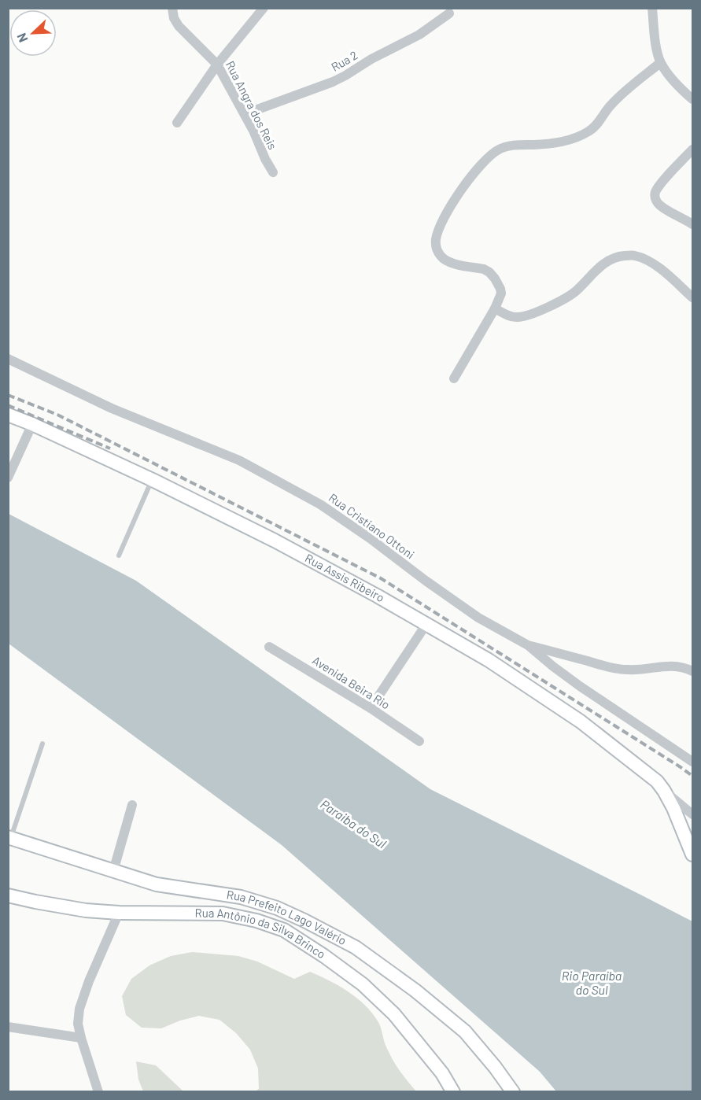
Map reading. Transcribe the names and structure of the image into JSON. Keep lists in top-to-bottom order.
{
  "streets": {
    "street": [
      "Rua 2",
      "Rua Angra dos Reis",
      "Rua Cristiano Ottoni",
      "Rua Assis Ribeiro",
      "Avenida Beira Rio",
      "Rua Prefeito Lago Valério",
      "Rua Antônio da Silva Brinco"
    ]
  },
  "crossings": [
    ["Rua 2", "Rua Angra dos Reis"]
  ],
  "water": ["Paraiba do Sul", "Rio Paraíba do Sul"],
  "north": "bottom left"
}
